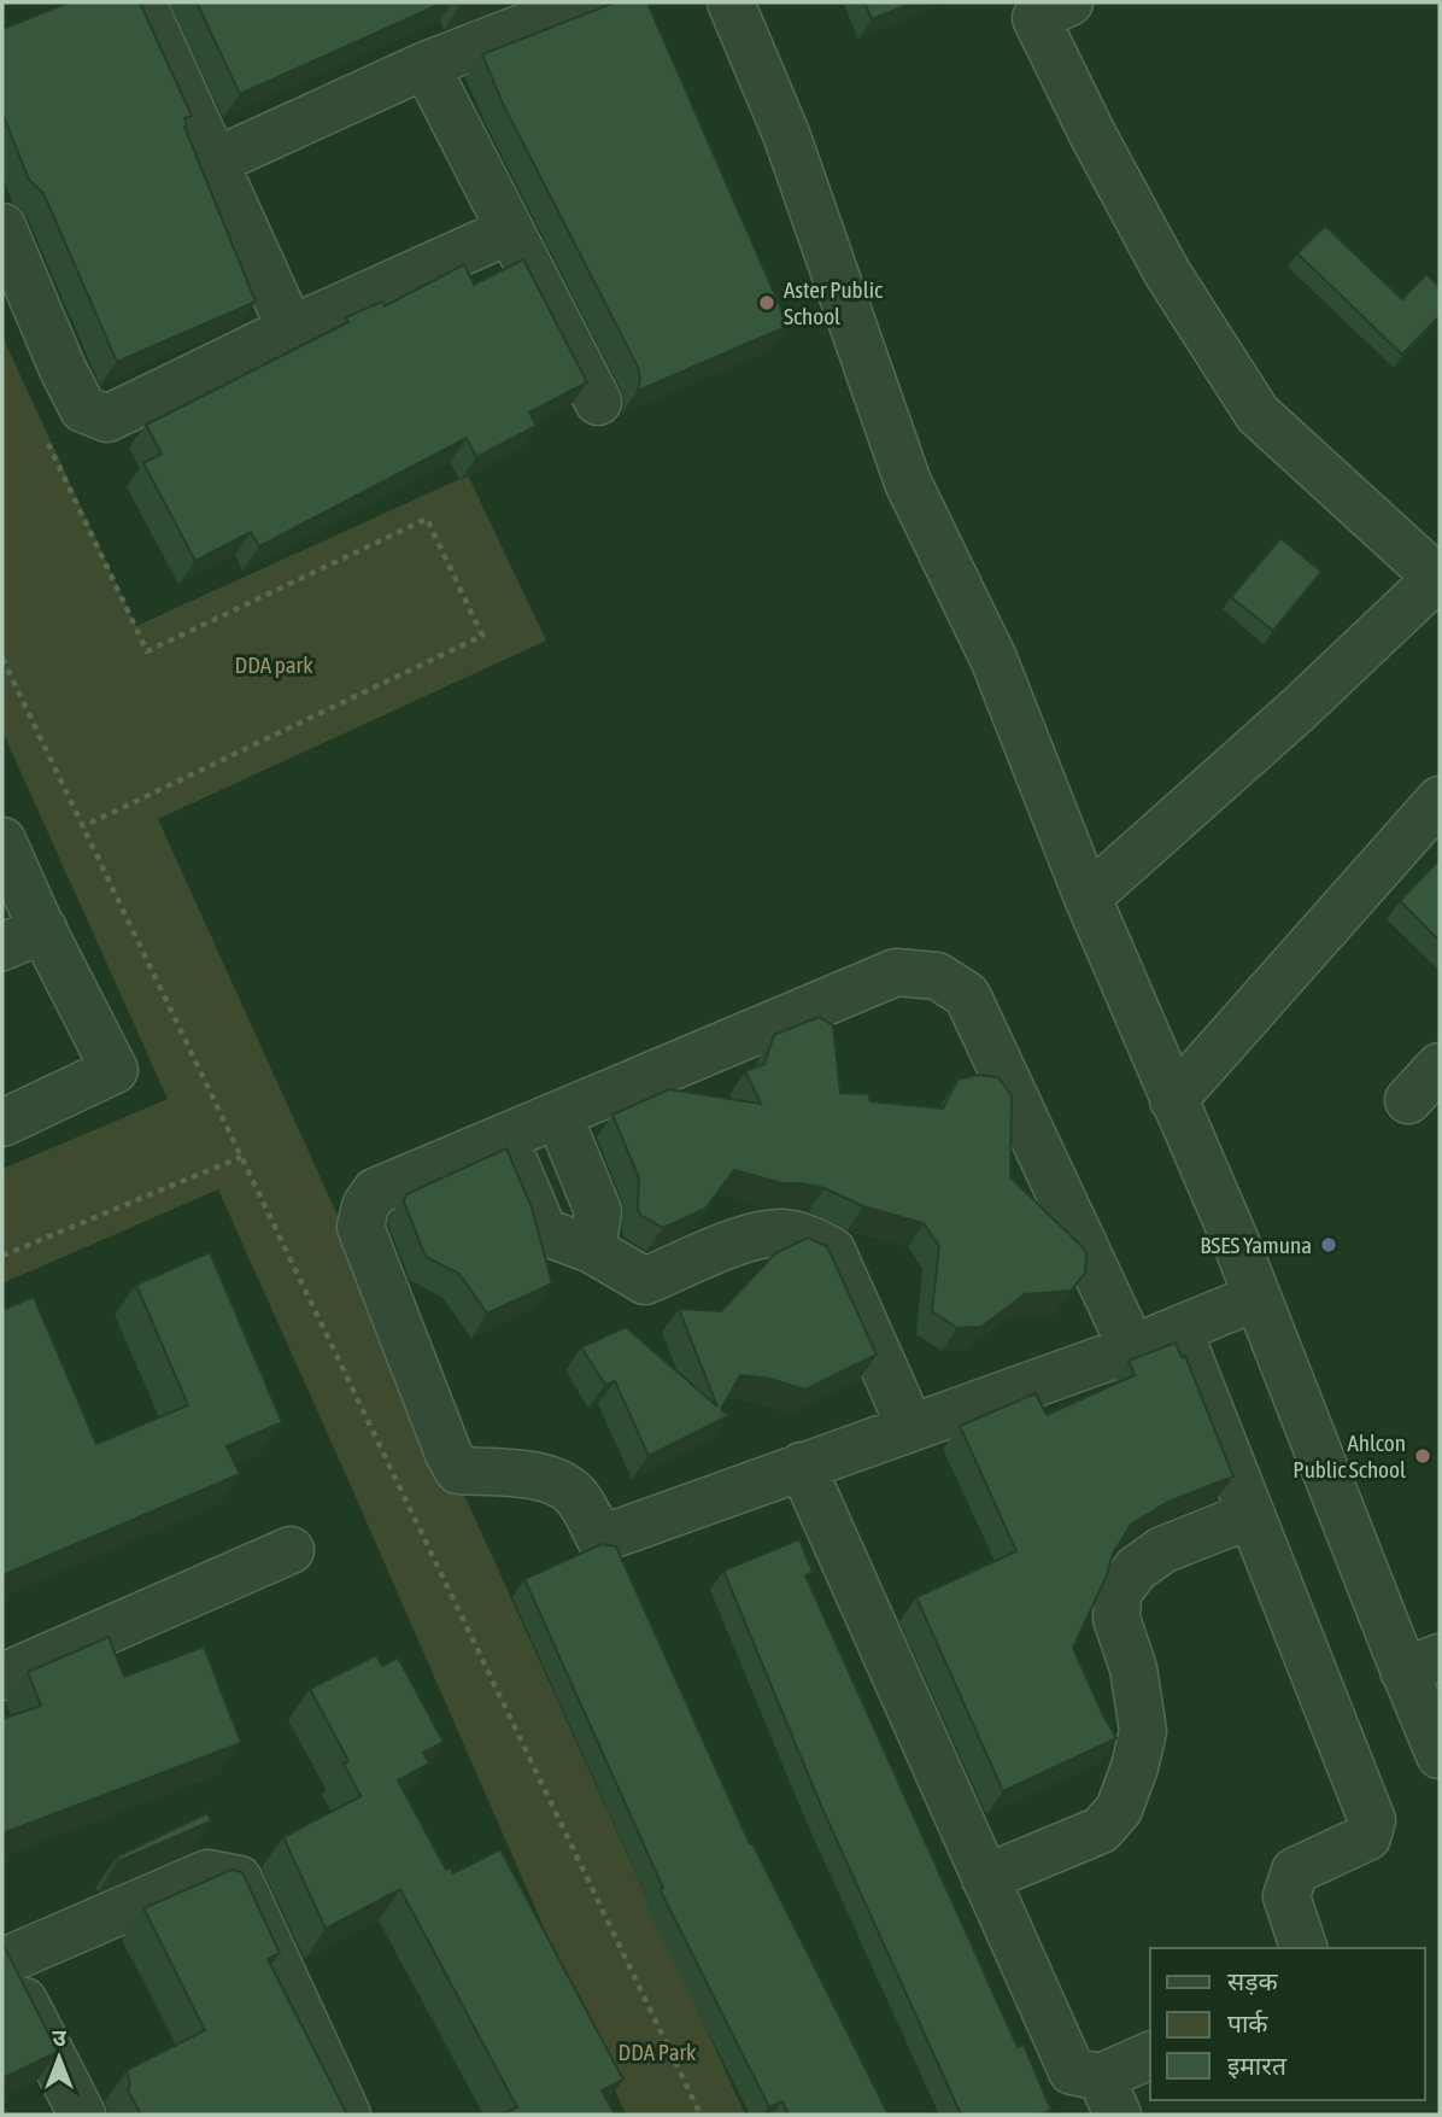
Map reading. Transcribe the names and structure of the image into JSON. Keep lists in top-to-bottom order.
{
  "parks": ["DDA park", "DDA Park"],
  "places": ["Aster Public School", "BSES Yamuna", "Ahlcon Public School"],
  "legend": ["सड़क", "पार्क", "इमारत"],
  "north": "top"
}
